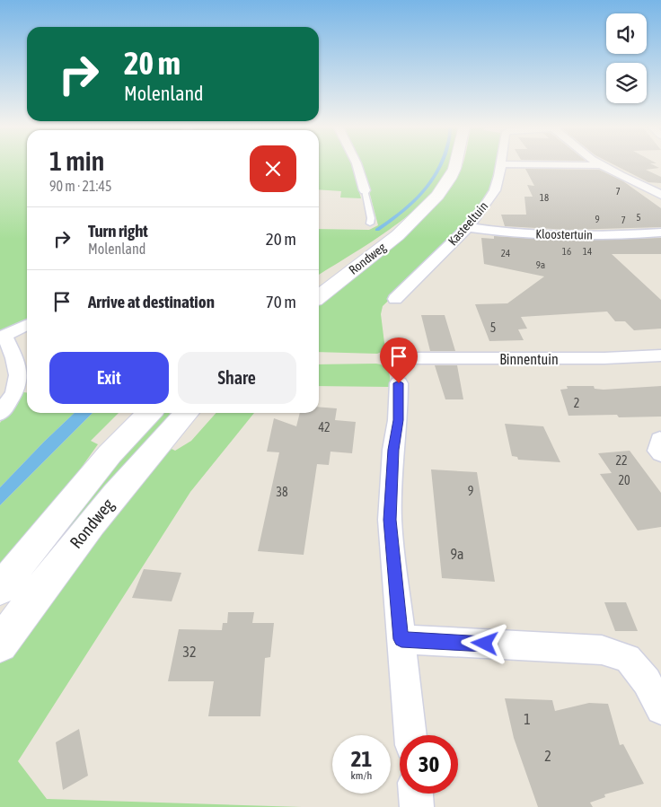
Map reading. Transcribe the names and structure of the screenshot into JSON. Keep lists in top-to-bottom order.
{
  "streets": {
    "main road": ["Rondweg"],
    "street": ["Kasteeltuin", "Kloostertuin", "Binnentuin"]
  },
  "crossings": [
    ["Kasteeltuin", "Kloostertuin"]
  ],
  "house_numbers": [
    "7",
    "18",
    "5",
    "9",
    "7",
    "16",
    "14",
    "24",
    "9a",
    "5",
    "2",
    "42",
    "22",
    "20",
    "9",
    "38",
    "9a",
    "32",
    "1",
    "2"
  ],
  "page": {
    "turn": ["20 m", "Molenland"],
    "heading": ["1 min", "90 m · 21:45"],
    "list": [
      {
        "name": "Turn right",
        "note": "Molenland",
        "value": "20 m"
      },
      {
        "name": "Arrive at destination",
        "value": "70 m"
      }
    ],
    "buttons": ["Exit", "Share"],
    "speed": "21 km/h",
    "limit": "30"
  }
}
